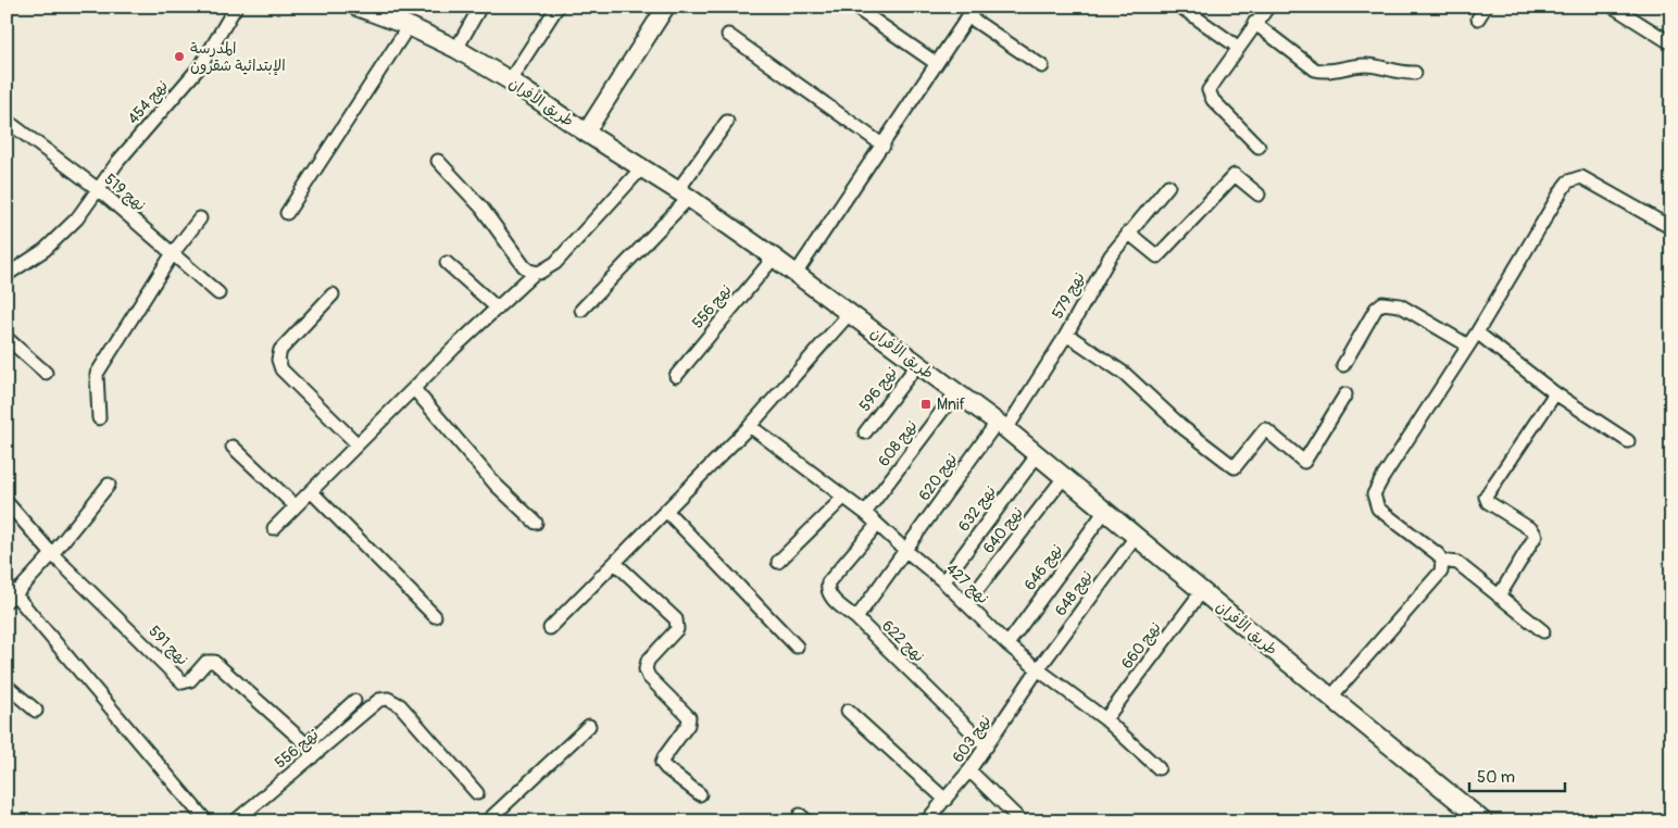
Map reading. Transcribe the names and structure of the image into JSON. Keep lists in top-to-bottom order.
{
  "streets": {
    "main road": ["طريق الأفران"],
    "street": [
      "نهج 454",
      "نهج 519",
      "نهج 579",
      "نهج 556",
      "نهج 596",
      "نهج 608",
      "نهج 620",
      "نهج 632",
      "نهج 640",
      "نهج 646",
      "نهج 427",
      "نهج 648",
      "نهج 622",
      "نهج 591",
      "نهج 660",
      "نهج 603"
    ]
  },
  "crossings": [
    ["نهج 454", "نهج 519"],
    ["طريق الأفران", "نهج 579"],
    ["طريق الأفران", "نهج 556"],
    ["طريق الأفران", "نهج 596"],
    ["طريق الأفران", "نهج 608"],
    ["طريق الأفران", "نهج 620"],
    ["طريق الأفران", "نهج 632"],
    ["طريق الأفران", "نهج 640"],
    ["طريق الأفران", "نهج 646"],
    ["طريق الأفران", "نهج 648"],
    ["طريق الأفران", "نهج 660"],
    ["نهج 579", "نهج 620"],
    ["نهج 556", "نهج 591"],
    ["نهج 608", "نهج 427"],
    ["نهج 620", "نهج 427"],
    ["نهج 632", "نهج 427"],
    ["نهج 640", "نهج 427"],
    ["نهج 646", "نهج 427"],
    ["نهج 427", "نهج 648"],
    ["نهج 427", "نهج 622"],
    ["نهج 427", "نهج 660"],
    ["نهج 427", "نهج 603"],
    ["نهج 648", "نهج 603"],
    ["نهج 622", "نهج 603"]
  ],
  "places": {
    "other": ["المدرسة الإبتدائية شقرون"],
    "transit": ["Mnif"]
  },
  "scale_bar": "50 m"
}
